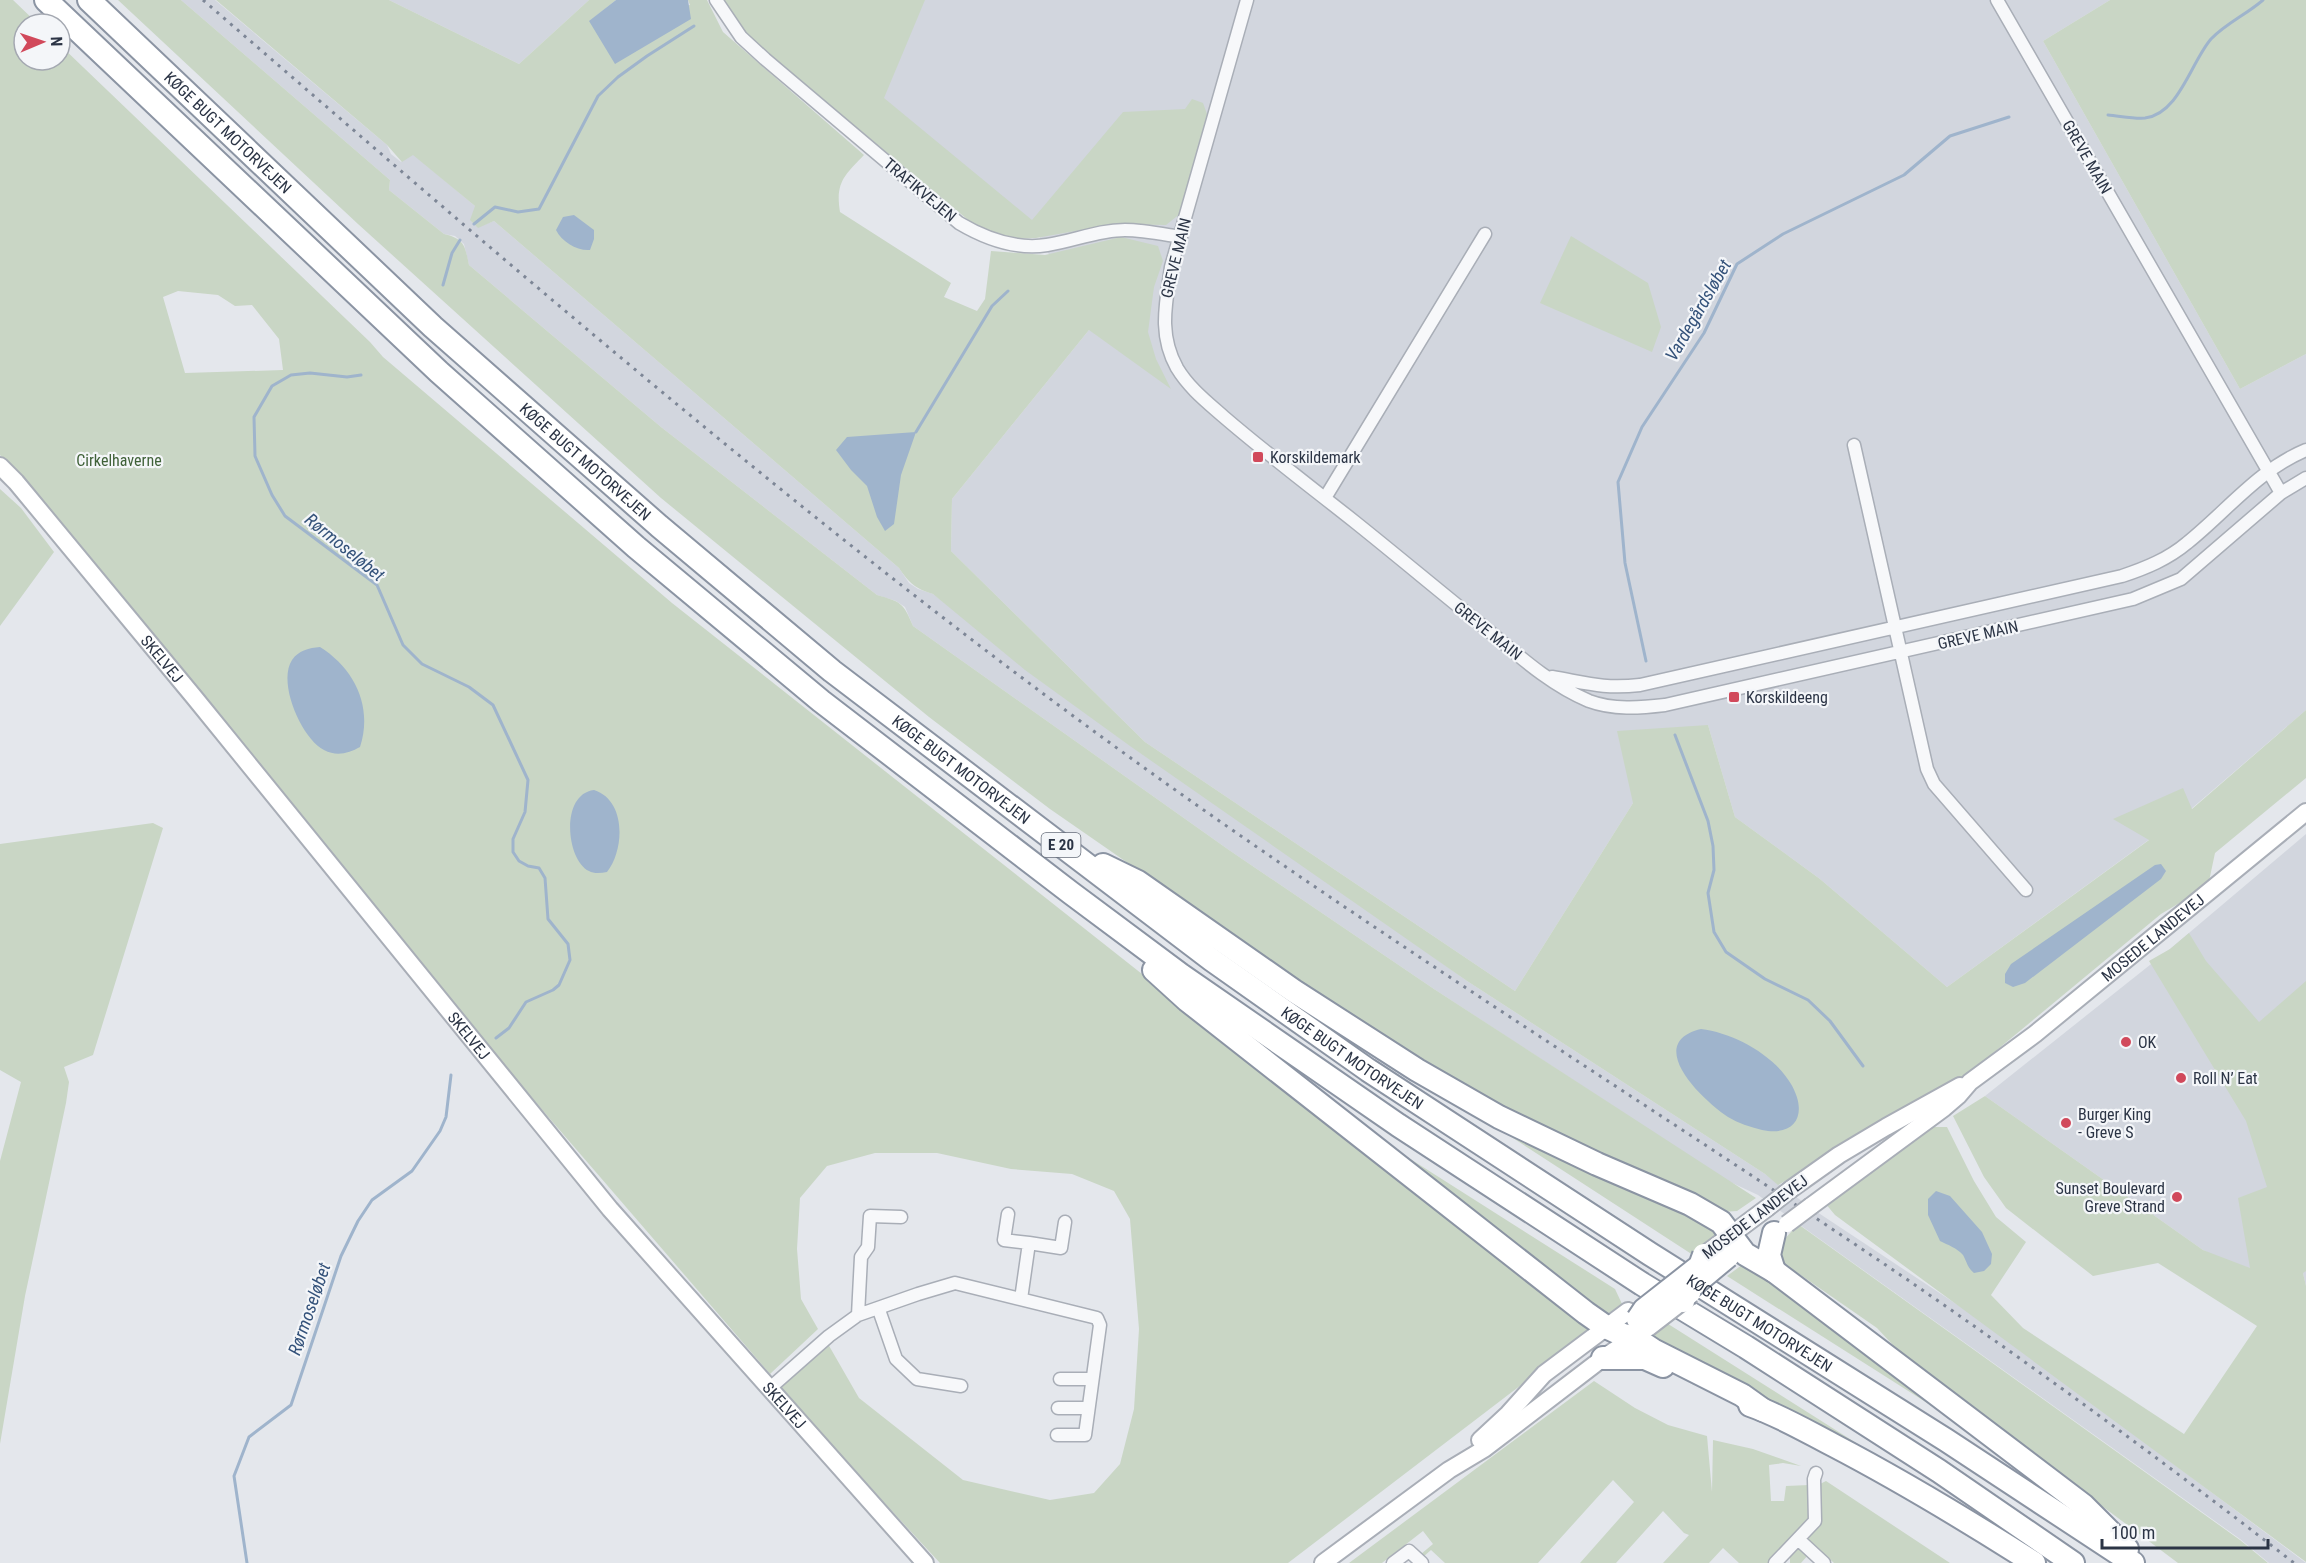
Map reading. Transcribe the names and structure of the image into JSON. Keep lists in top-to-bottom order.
{
  "streets": {
    "highway": ["KØGE BUGT MOTORVEJEN", "E 20"],
    "main road": ["SKELVEJ", "MOSEDE LANDEVEJ"],
    "street": ["GREVE MAIN", "TRAFIKVEJEN"]
  },
  "crossings": [
    ["GREVE MAIN", "TRAFIKVEJEN"]
  ],
  "water": ["Vardegårdsløbet", "Rørmoseløbet"],
  "parks": ["Cirkelhaverne"],
  "places": {
    "transit": ["Korskildemark", "Korskildeeng"],
    "other": [
      "OK",
      "Roll N’ Eat",
      "Burger King - Greve S",
      "Sunset Boulevard Greve Strand"
    ]
  },
  "scale_bar": "100 m",
  "north": "right"
}
